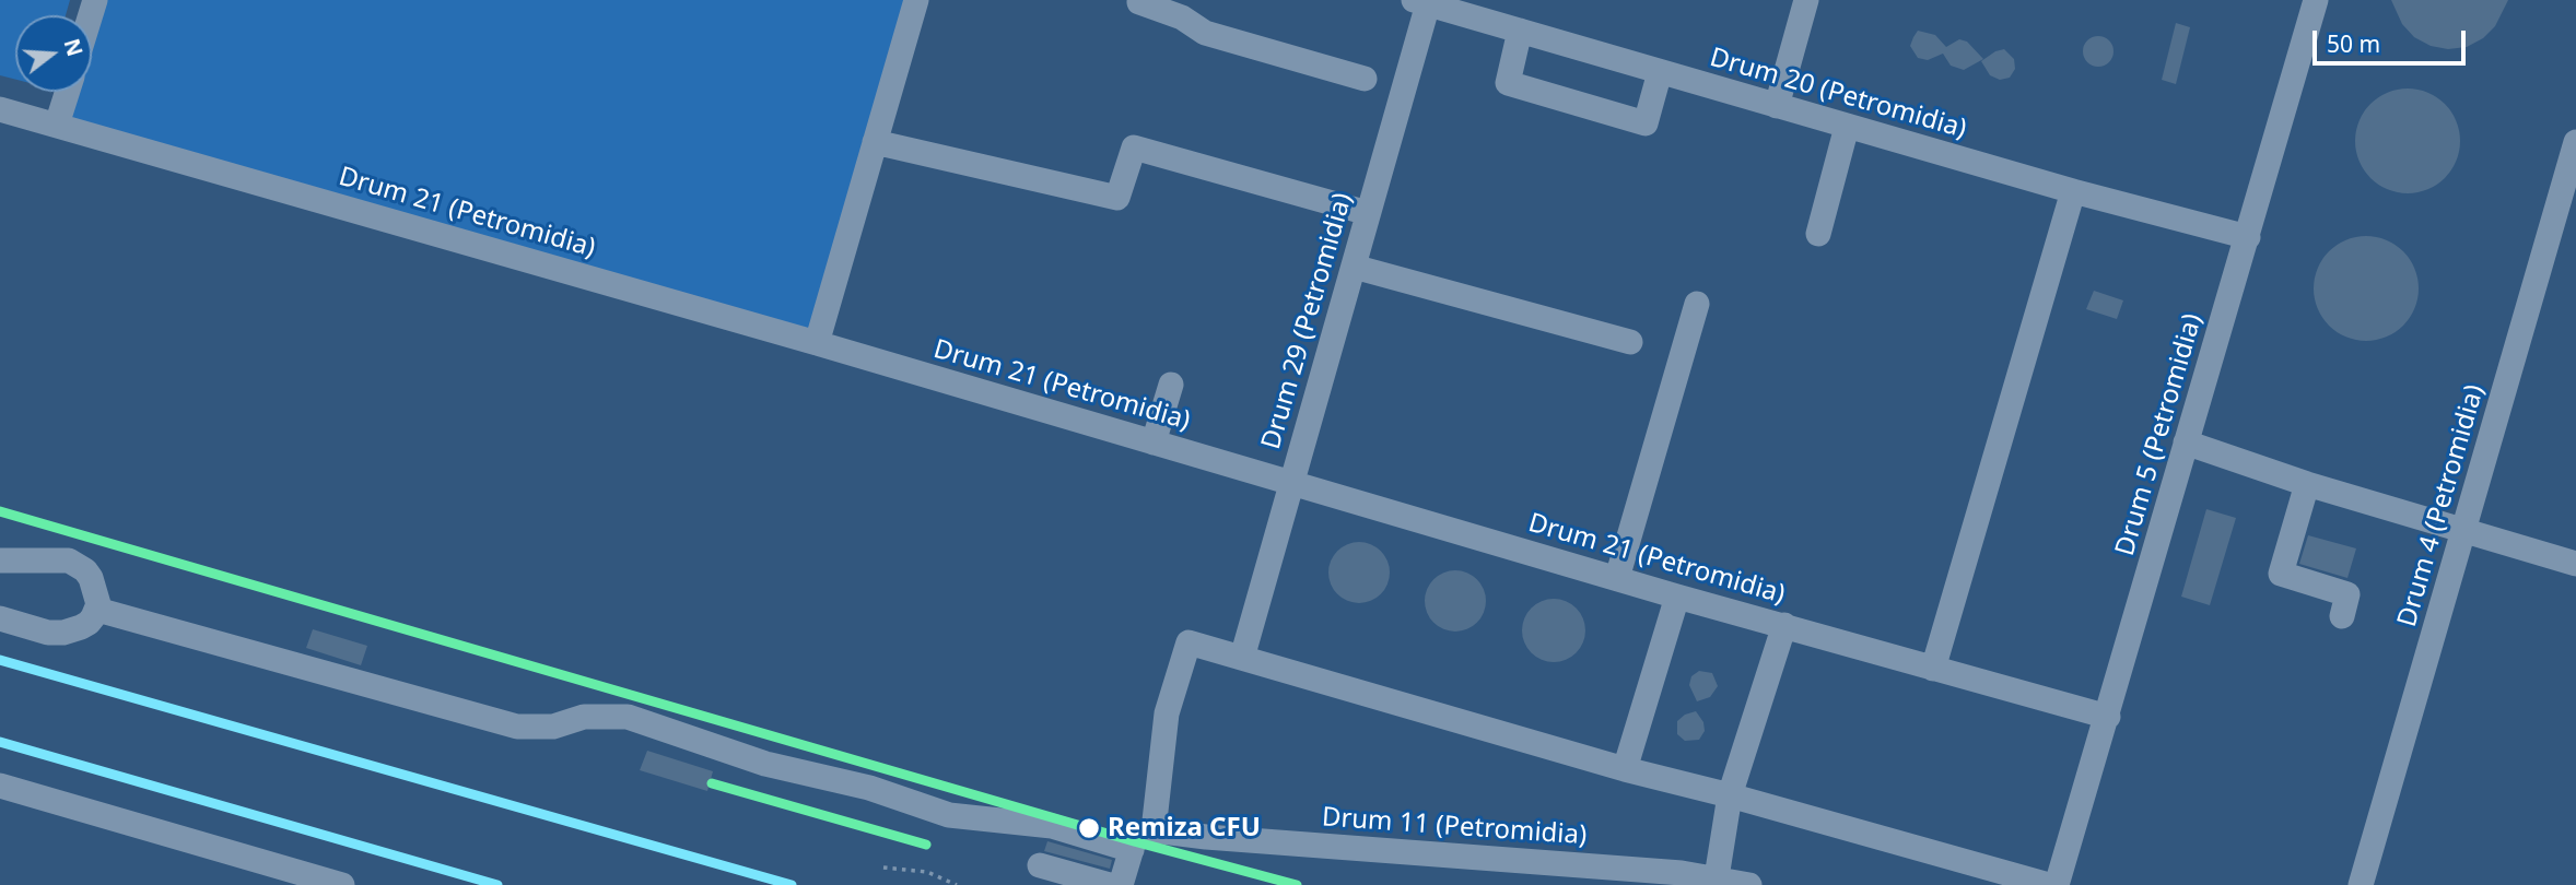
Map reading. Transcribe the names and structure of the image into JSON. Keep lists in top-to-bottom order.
{
  "streets": {
    "lane": [
      "Drum 20 (Petromidia)",
      "Drum 21 (Petromidia)",
      "Drum 29 (Petromidia)",
      "Drum 5 (Petromidia)",
      "Drum 4 (Petromidia)",
      "Drum 11 (Petromidia)"
    ]
  },
  "crossings": [
    ["Drum 20 (Petromidia)", "Drum 29 (Petromidia)"],
    ["Drum 20 (Petromidia)", "Drum 5 (Petromidia)"],
    ["Drum 21 (Petromidia)", "Drum 29 (Petromidia)"],
    ["Drum 21 (Petromidia)", "Drum 5 (Petromidia)"]
  ],
  "places": ["Remiza CFU"],
  "scale_bar": "50 m",
  "north": "right"
}
